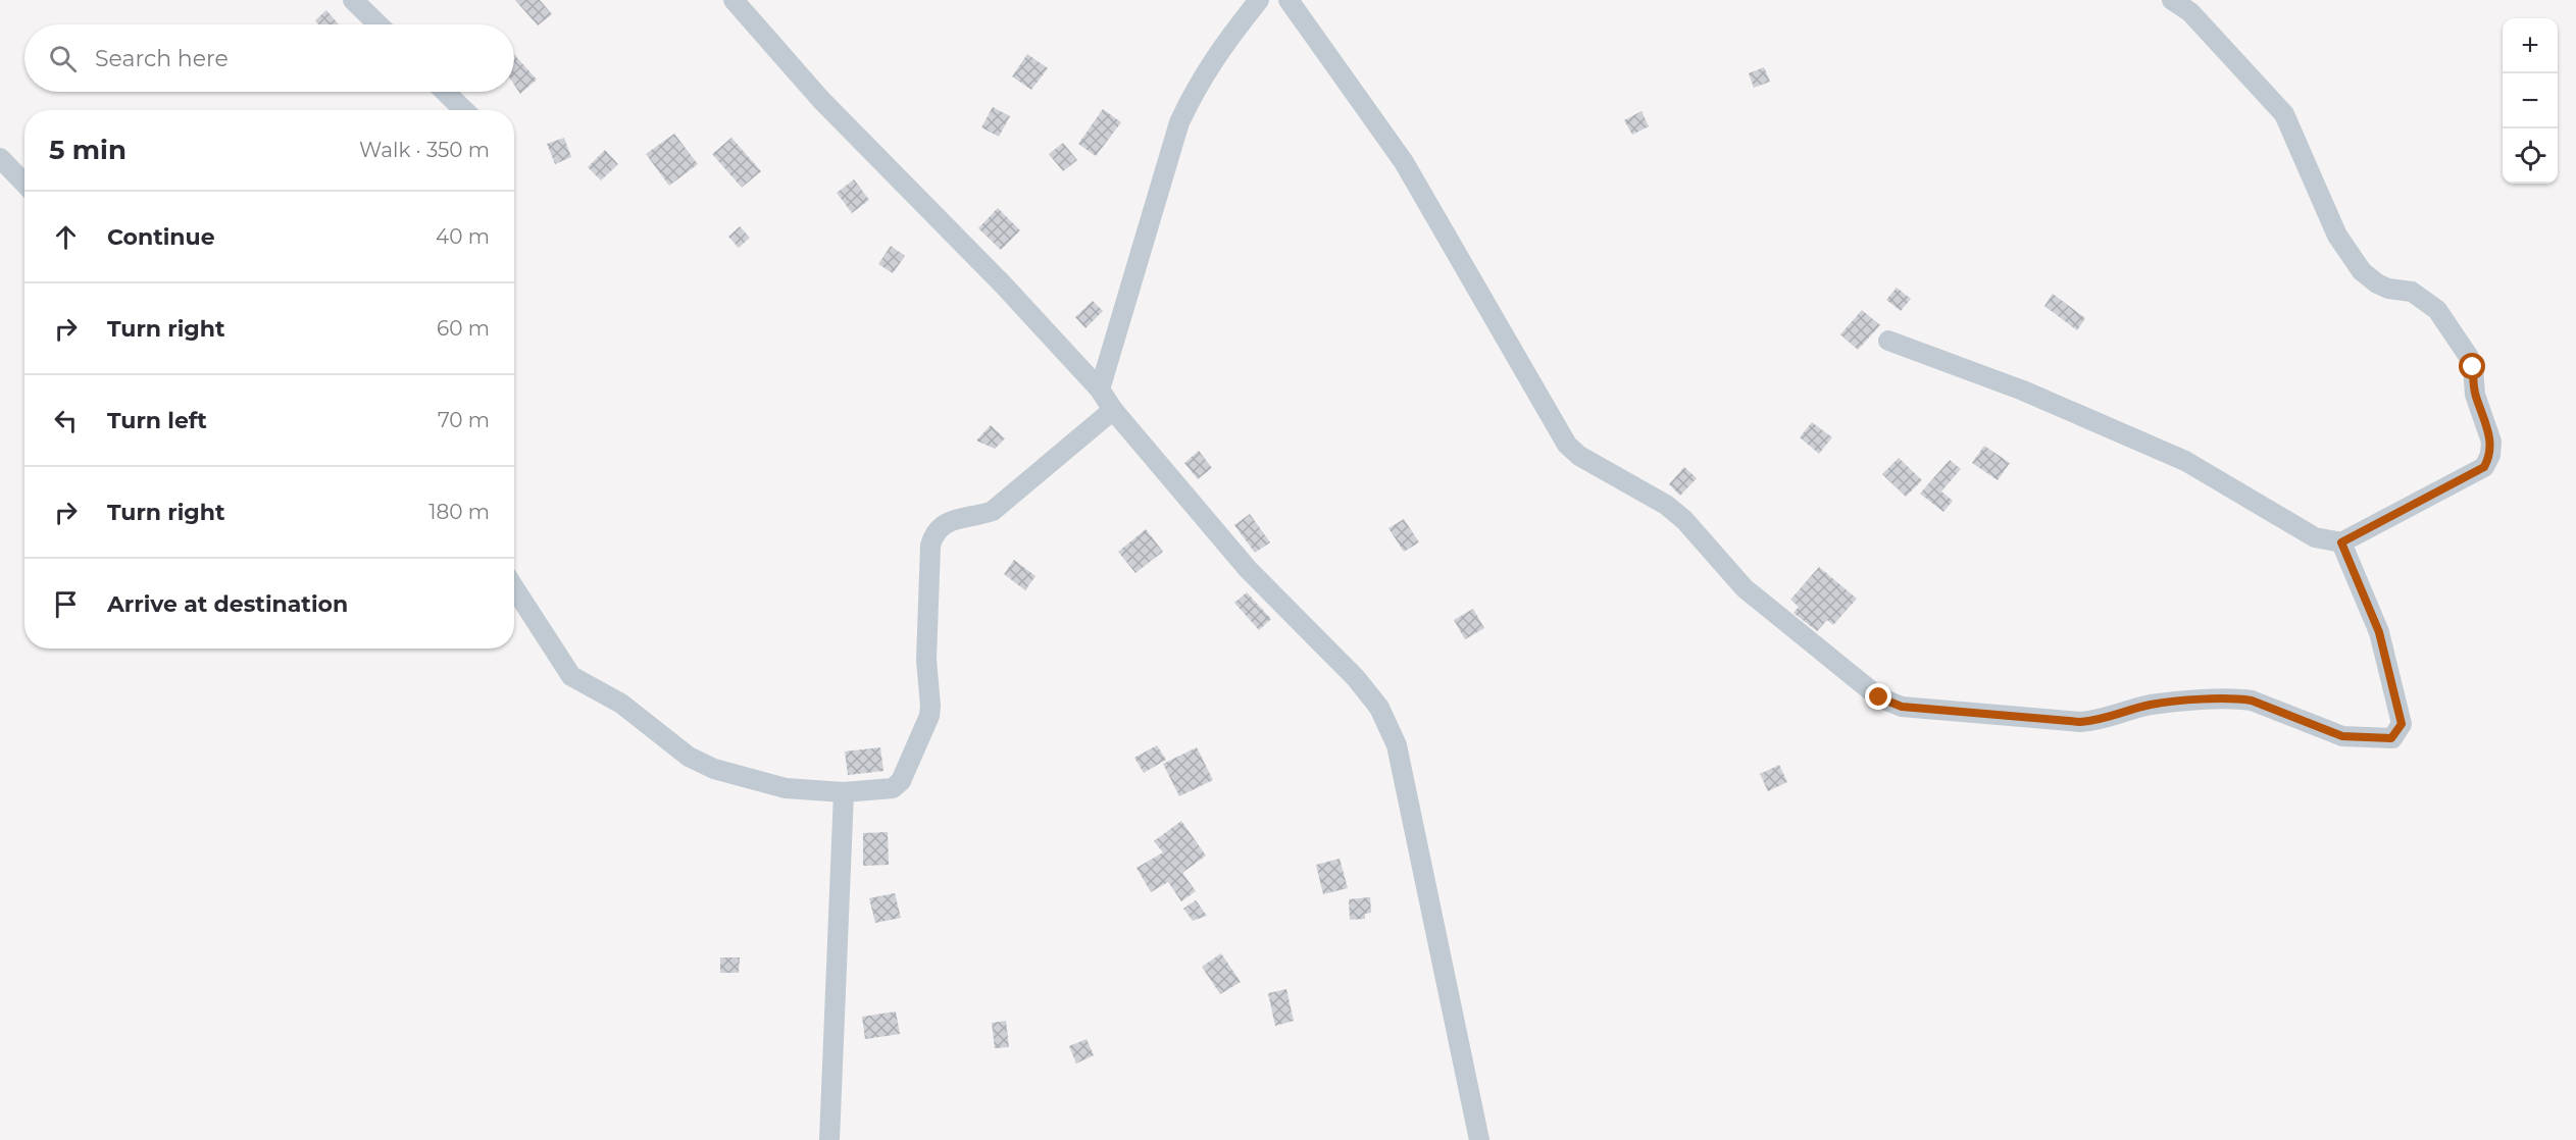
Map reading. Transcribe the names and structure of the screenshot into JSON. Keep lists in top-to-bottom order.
{
  "page": {
    "map_buttons": ["+", "−"],
    "search": "Search here",
    "heading": ["5 min", "Walk · 350 m"],
    "list": [
      ["Continue", "40 m"],
      ["Turn right", "60 m"],
      ["Turn left", "70 m"],
      ["Turn right", "180 m"],
      "Arrive at destination"
    ]
  }
}
